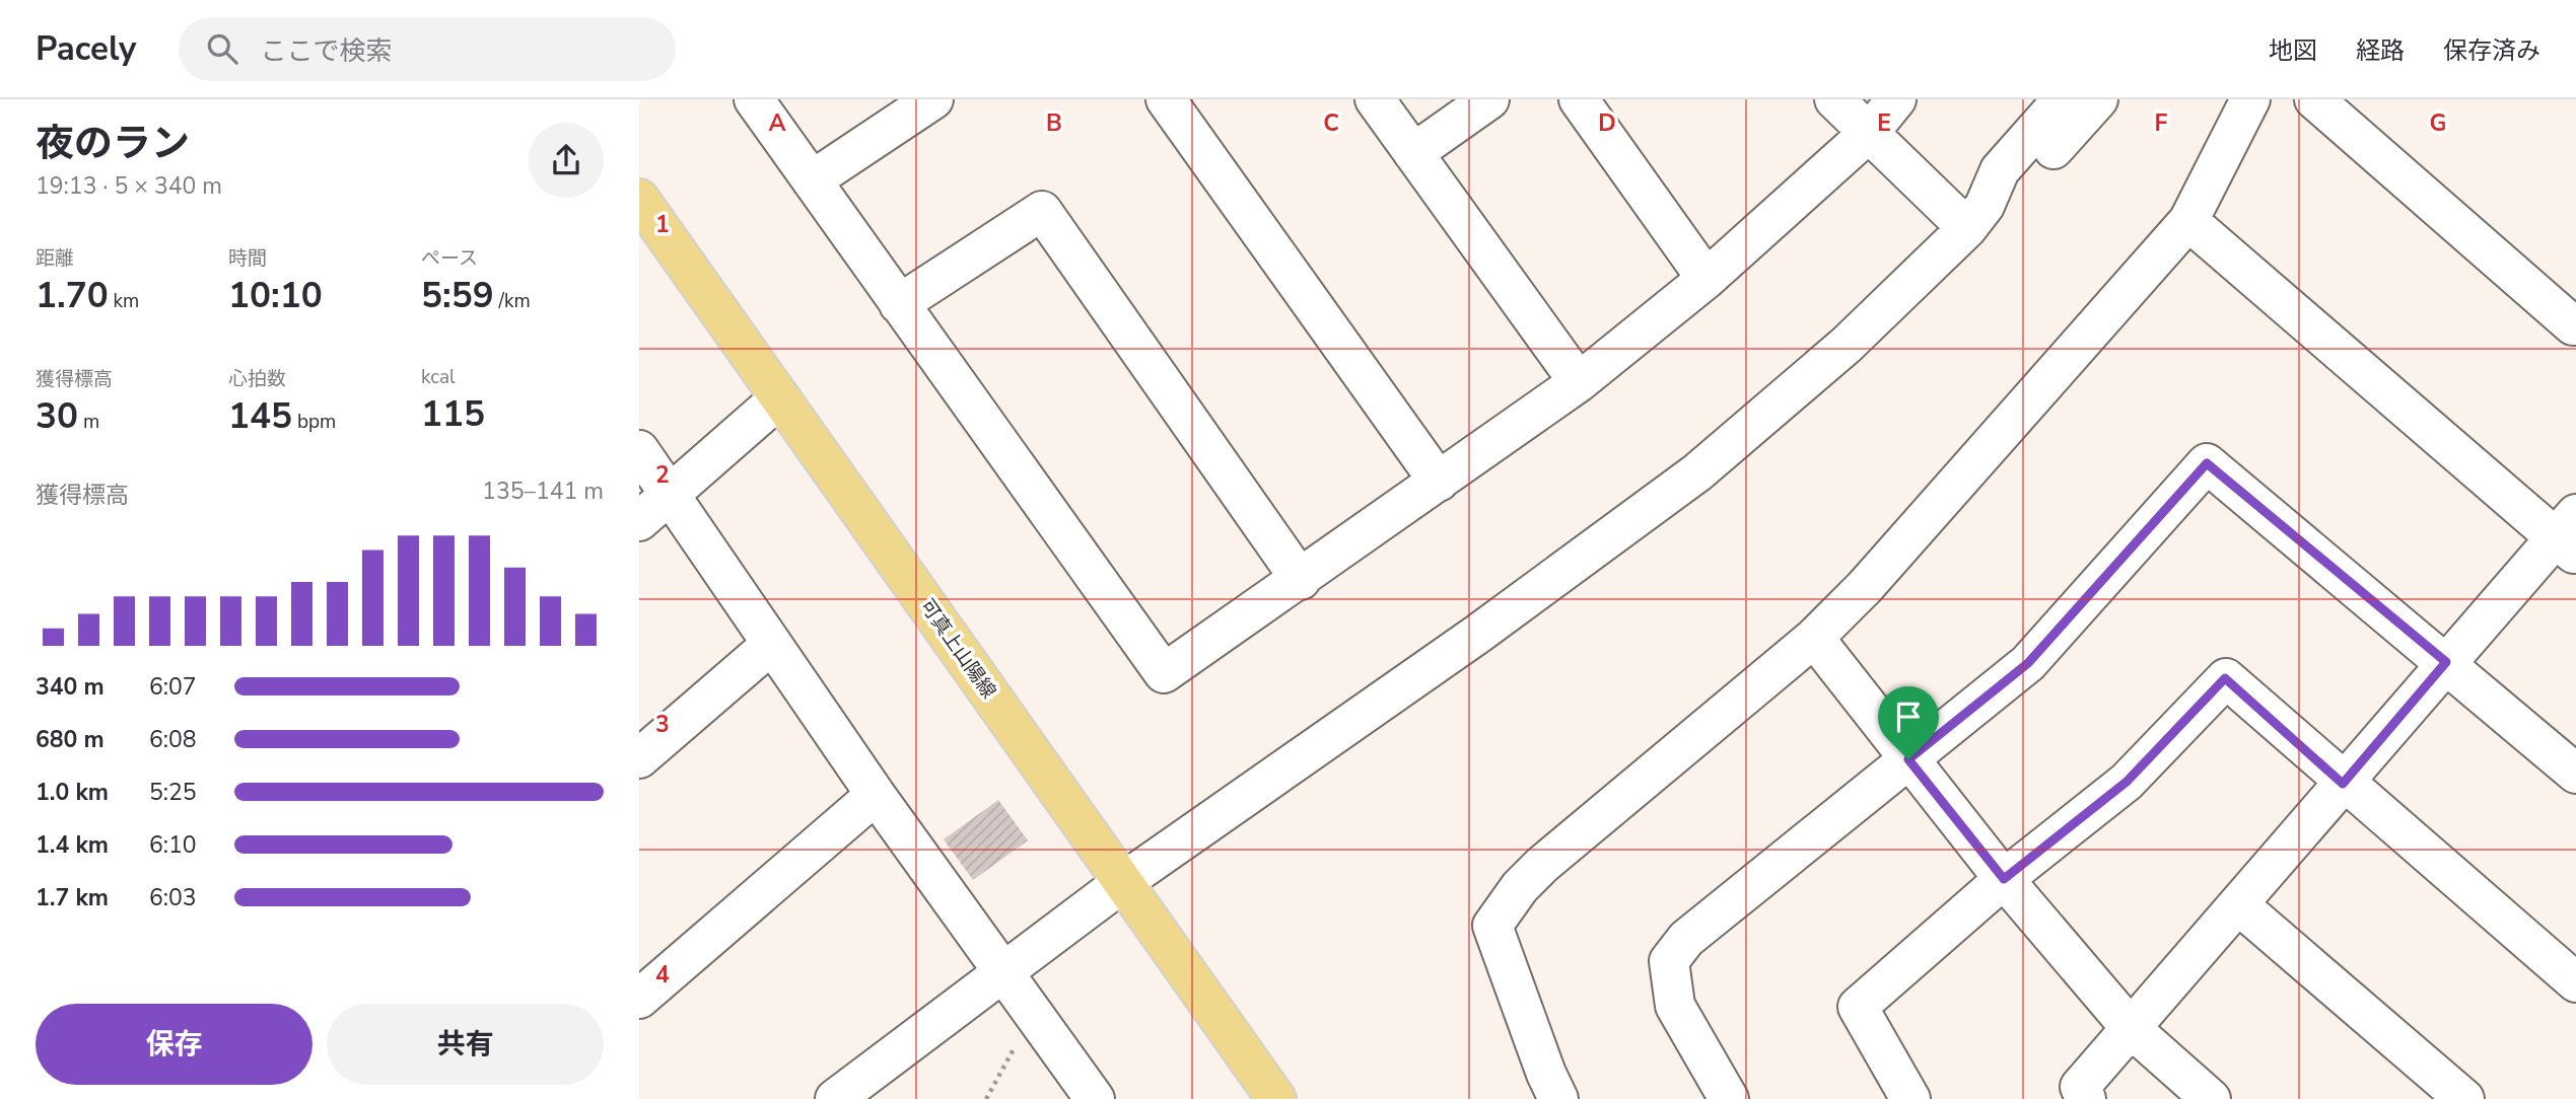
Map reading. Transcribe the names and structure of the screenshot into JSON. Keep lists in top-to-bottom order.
{
  "streets": {
    "main road": ["可真上山陽線"]
  },
  "page": {
    "header": "Pacely",
    "search": "ここで検索",
    "nav": ["地図", "経路", "保存済み"],
    "heading": ["夜のラン", "19:13 · 5 × 340 m"],
    "stats": [
      ["距離", "1.70 km"],
      ["時間", "10:10"],
      ["ペース", "5:59 /km"],
      ["獲得標高", "30 m"],
      ["心拍数", "145 bpm"],
      ["kcal", "115"]
    ],
    "chart": ["獲得標高", "135–141 m"],
    "list": [
      {
        "name": "340 m",
        "note": "6:07"
      },
      {
        "name": "680 m",
        "note": "6:08"
      },
      {
        "name": "1.0 km",
        "note": "5:25"
      },
      {
        "name": "1.4 km",
        "note": "6:10"
      },
      {
        "name": "1.7 km",
        "note": "6:03"
      }
    ],
    "buttons": ["保存", "共有"]
  },
  "grid": {
    "columns": [
      "A",
      "B",
      "C",
      "D",
      "E",
      "F",
      "G"
    ],
    "rows": [
      "1",
      "2",
      "3",
      "4"
    ]
  }
}
